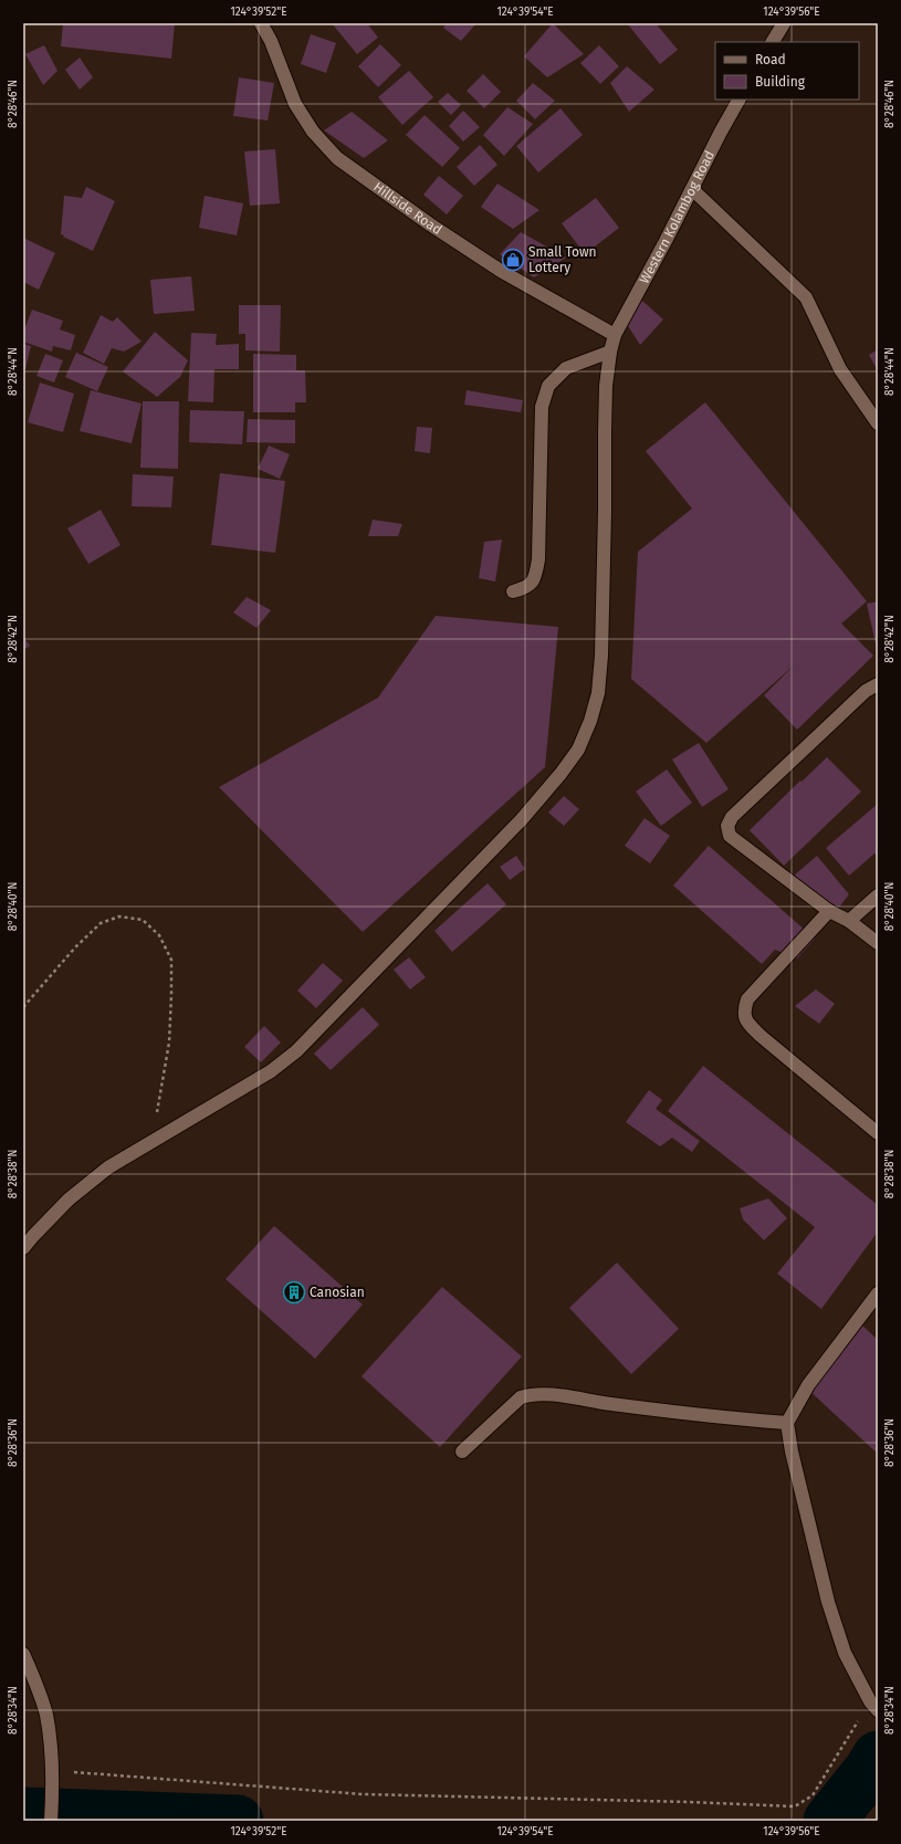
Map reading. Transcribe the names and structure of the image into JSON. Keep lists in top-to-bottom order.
{
  "streets": {
    "street": ["Hillside Road", "Western Kolambog Road"]
  },
  "crossings": [
    ["Hillside Road", "Western Kolambog Road"]
  ],
  "places": {
    "shop": ["Small Town Lottery"],
    "building": ["Canosian"]
  },
  "legend": ["Road", "Building"],
  "coordinates": [
    "124°39'52\"E",
    "124°39'54\"E",
    "124°39'56\"E",
    "8°28'46\"N",
    "8°28'44\"N",
    "8°28'42\"N",
    "8°28'40\"N",
    "8°28'38\"N",
    "8°28'36\"N",
    "8°28'34\"N"
  ]
}
